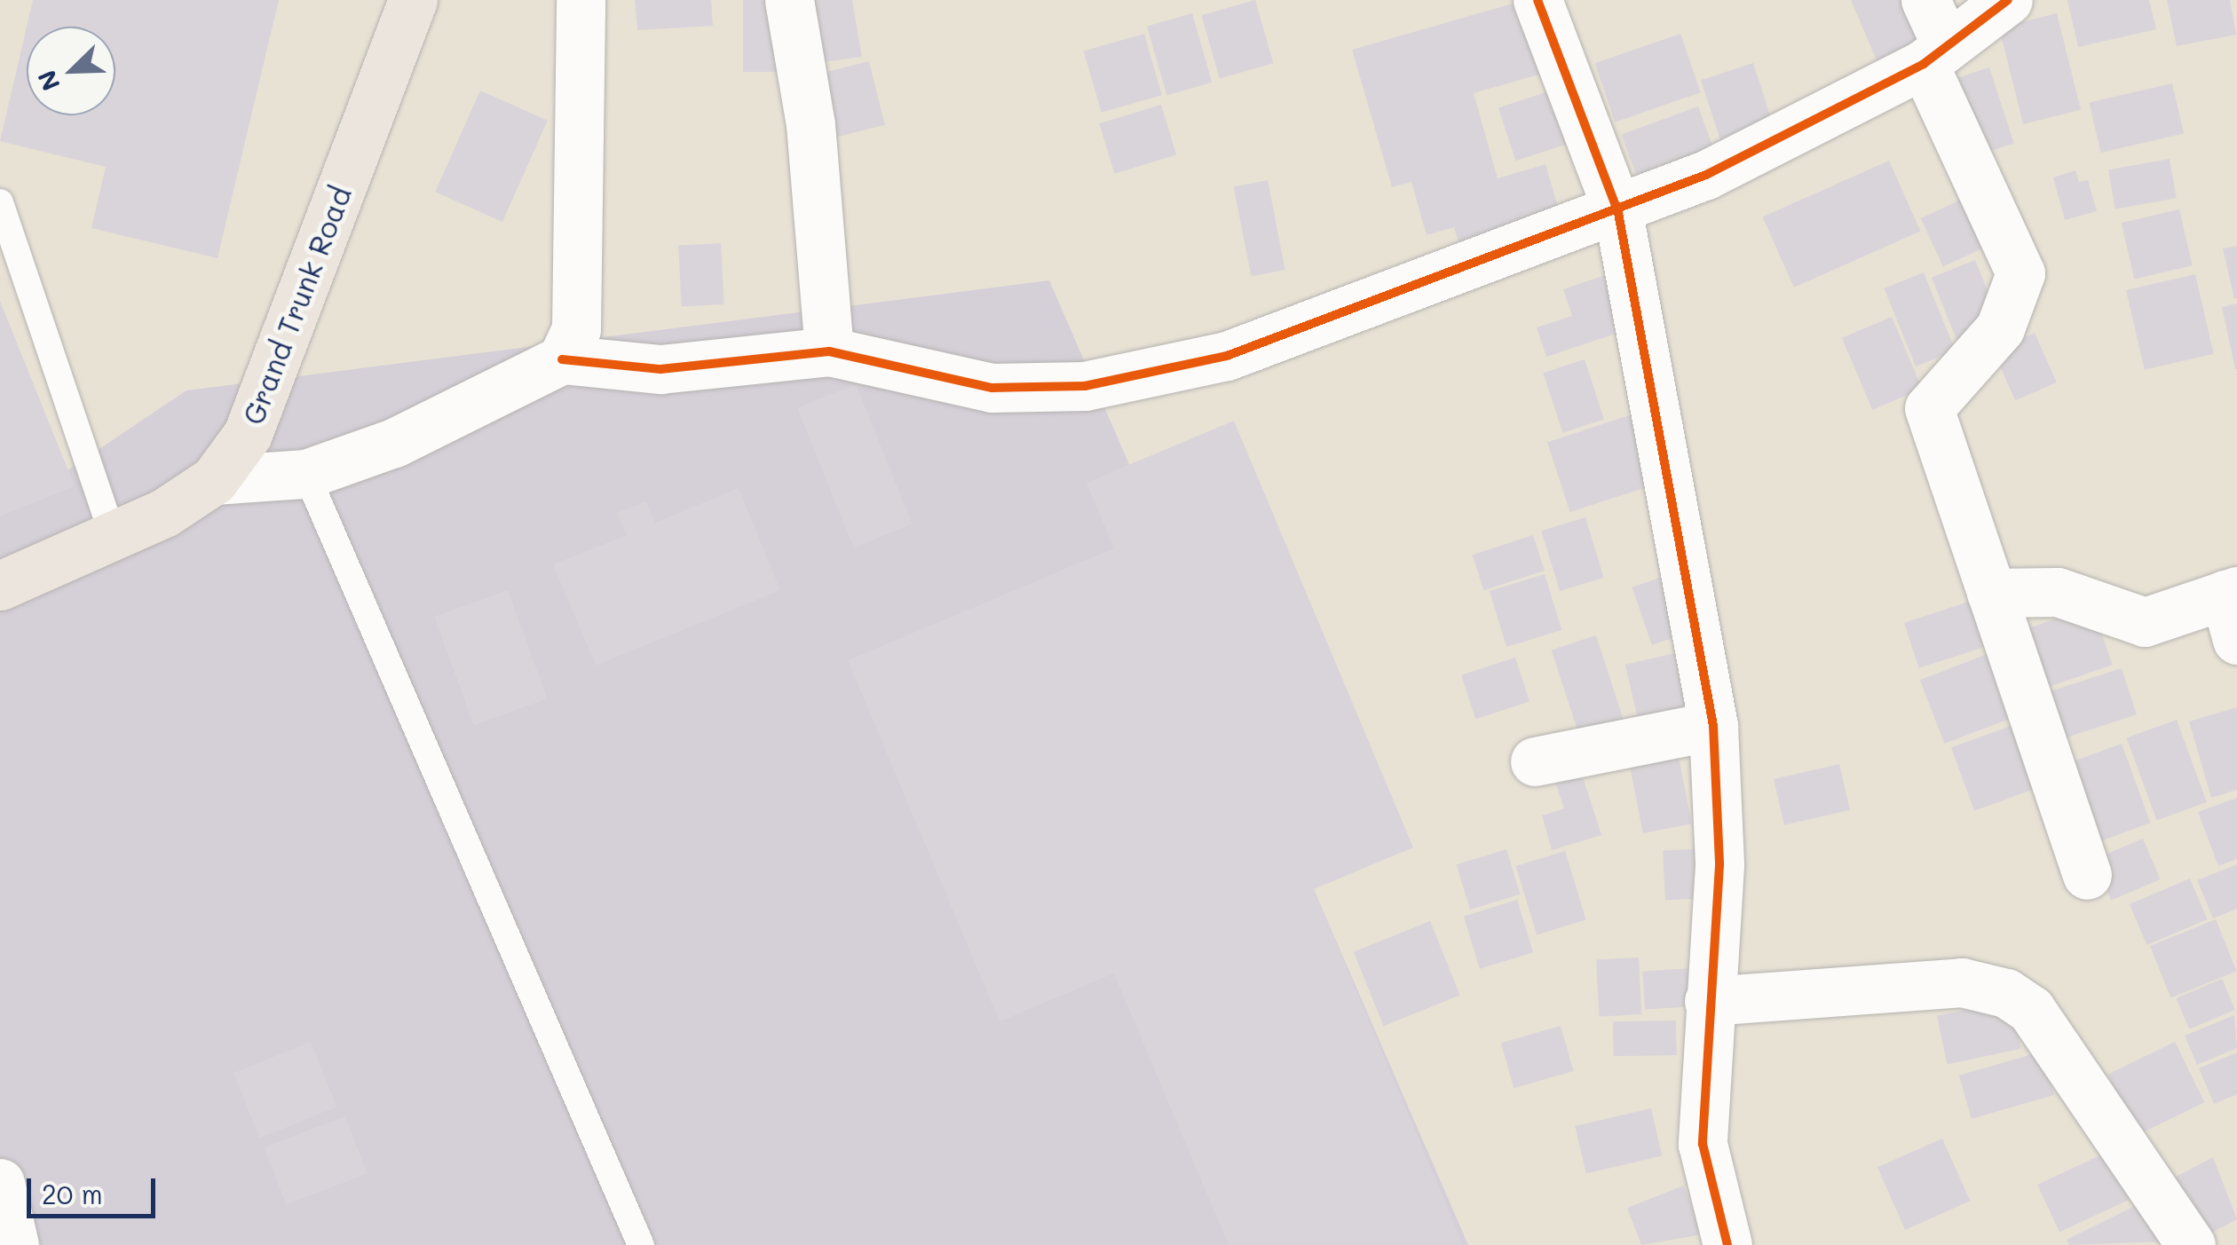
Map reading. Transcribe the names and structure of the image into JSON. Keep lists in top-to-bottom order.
{
  "streets": {
    "main road": ["Grand Trunk Road"]
  },
  "scale_bar": "20 m",
  "north": "bottom left"
}
